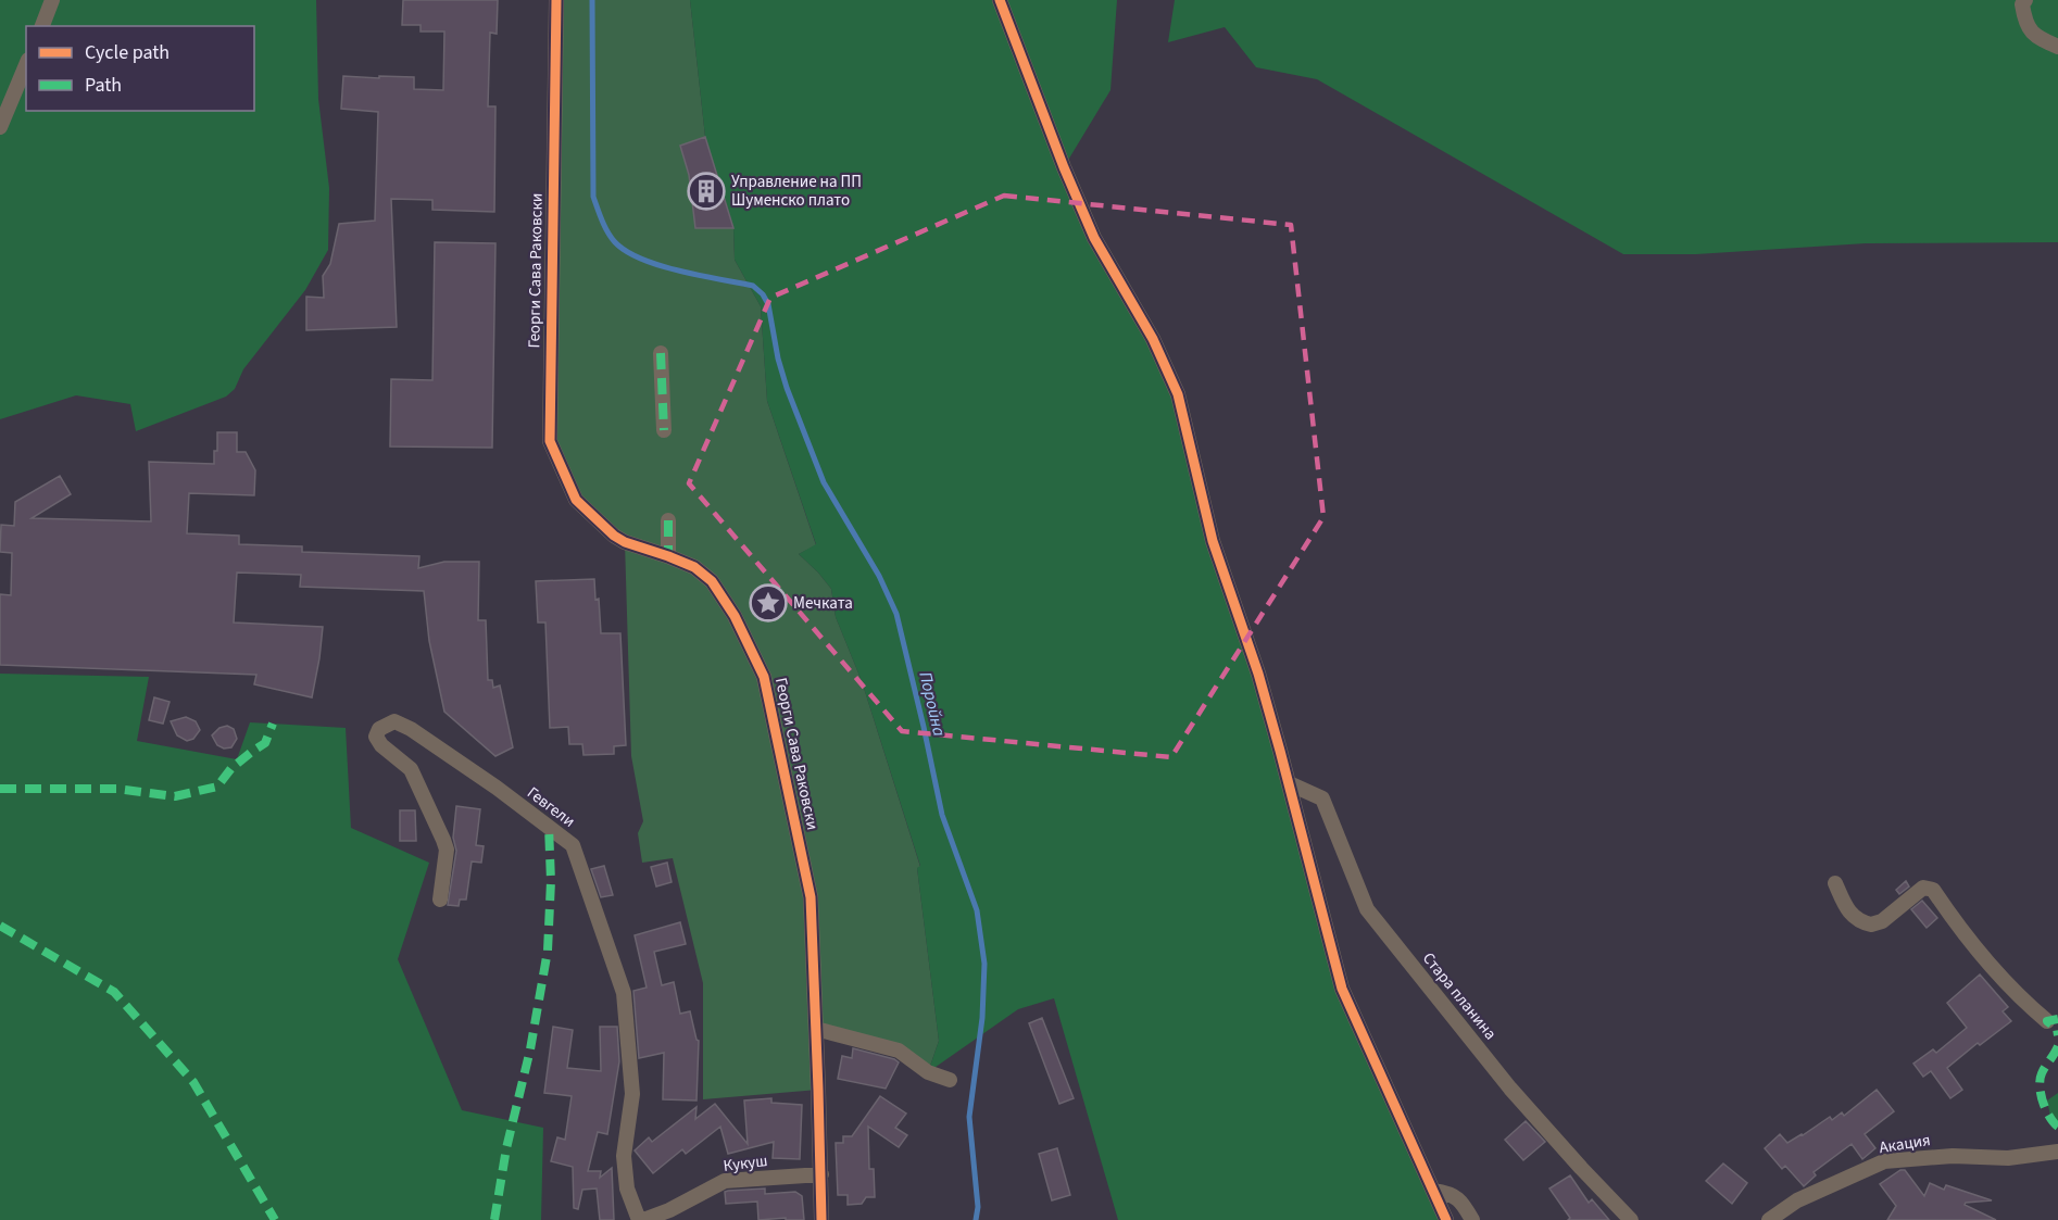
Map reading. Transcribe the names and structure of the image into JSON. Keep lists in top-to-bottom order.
{
  "streets": {
    "street": [
      "Георги Сава Раковски",
      "Гевгели",
      "Стара планина",
      "Акация",
      "Кукуш"
    ]
  },
  "crossings": [
    ["Георги Сава Раковски", "Кукуш"],
    ["Гевгели", "Кукуш"]
  ],
  "water": ["Поройна"],
  "places": {
    "building": ["Управление на ПП Шуменско плато"],
    "place": ["Мечката"]
  },
  "legend": ["Cycle path", "Path"]
}
